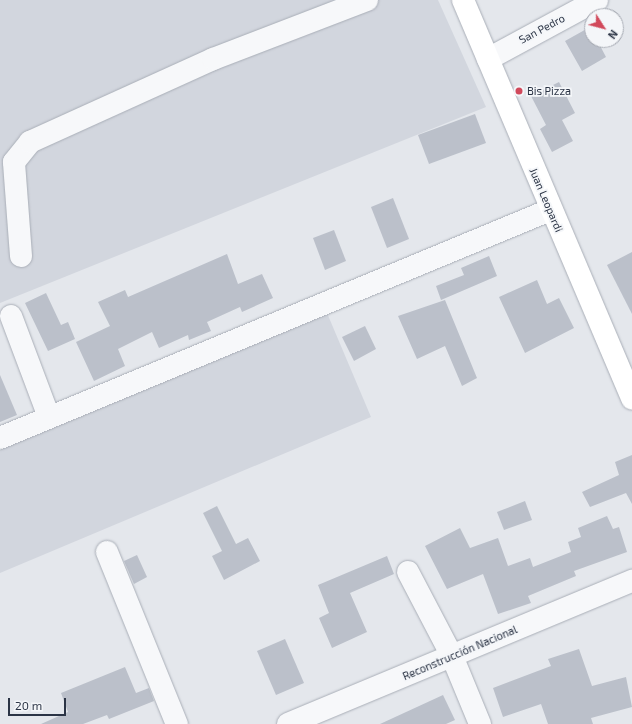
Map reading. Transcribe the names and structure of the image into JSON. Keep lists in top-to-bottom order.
{
  "streets": {
    "main road": ["Juan Leopardi"],
    "street": ["San Pedro", "Reconstrucción Nacional"]
  },
  "crossings": [
    ["San Pedro", "Juan Leopardi"]
  ],
  "places": ["Bis Pizza"],
  "scale_bar": "20 m",
  "north": "bottom right"
}
